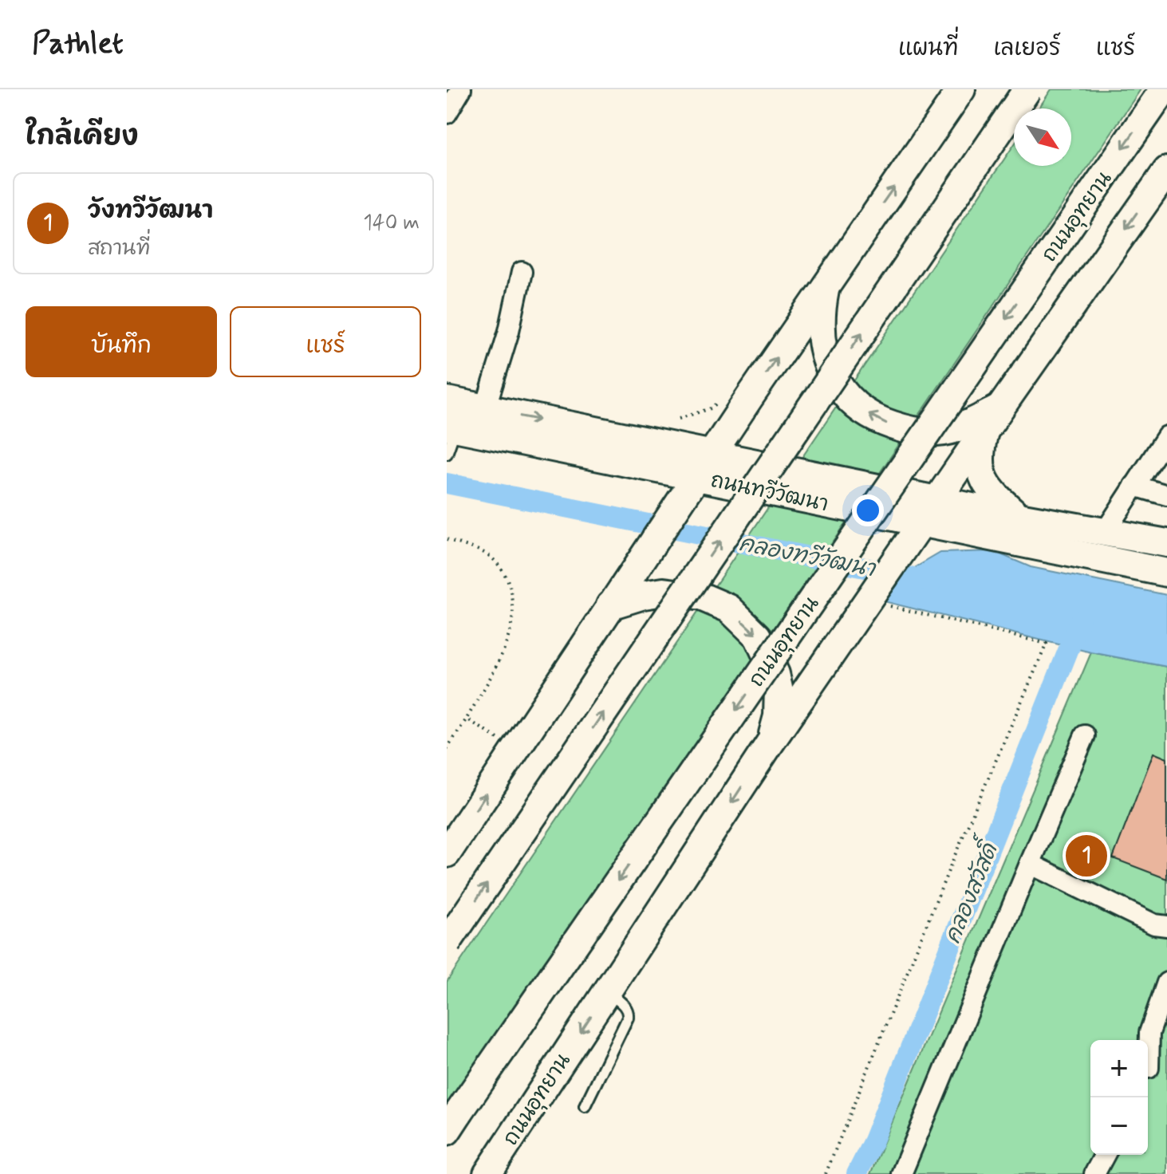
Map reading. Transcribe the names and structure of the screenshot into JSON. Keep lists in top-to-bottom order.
{
  "streets": {
    "main road": ["ถนนอุทยาน", "ถนนทวีวัฒนา"]
  },
  "crossings": [
    ["ถนนอุทยาน", "ถนนทวีวัฒนา"]
  ],
  "water": ["คลองทวีวัฒนา", "คลองสวัสดิ์"],
  "north": "bottom right",
  "page": {
    "header": "Pathlet",
    "nav": ["แผนที่", "เลเยอร์", "แชร์"],
    "heading": "ใกล้เคียง",
    "list": [
      {
        "mark": "1",
        "name": "วังทวีวัฒนา",
        "note": "สถานที่",
        "value": "140 m"
      }
    ],
    "buttons": ["บันทึก", "แชร์"],
    "pins": "1",
    "map_buttons": ["+", "−"]
  }
}
